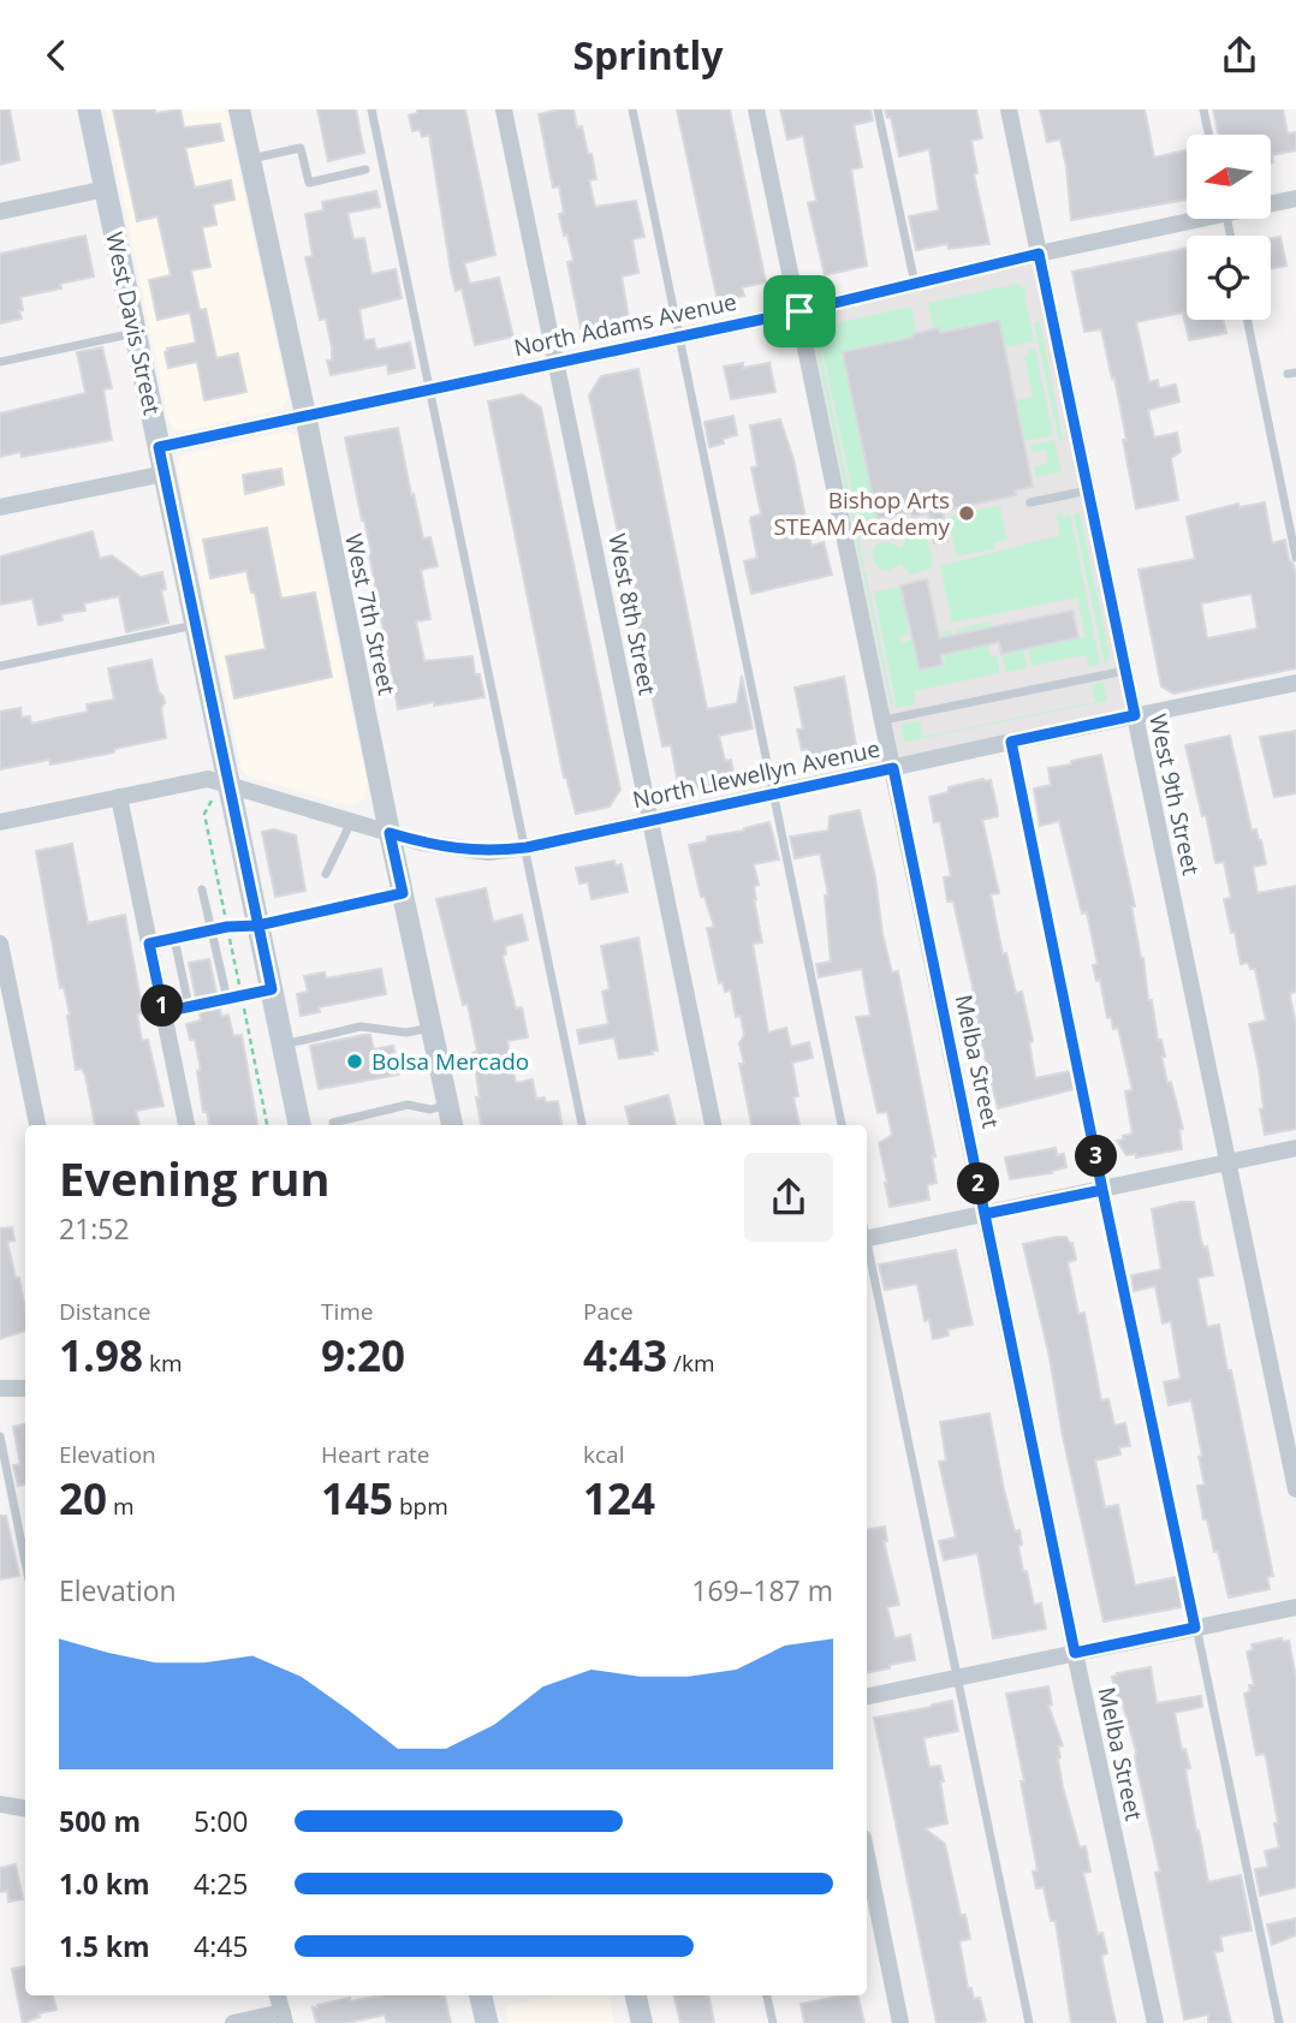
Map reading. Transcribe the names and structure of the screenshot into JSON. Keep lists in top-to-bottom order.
{
  "streets": {
    "main road": ["West Davis Street"],
    "street": [
      "North Adams Avenue",
      "West 7th Street",
      "West 8th Street",
      "North Llewellyn Avenue",
      "West 9th Street",
      "Melba Street"
    ]
  },
  "crossings": [
    ["West Davis Street", "North Adams Avenue"],
    ["West Davis Street", "North Llewellyn Avenue"],
    ["North Adams Avenue", "West 7th Street"],
    ["North Adams Avenue", "West 8th Street"],
    ["North Adams Avenue", "West 9th Street"],
    ["North Adams Avenue", "Melba Street"],
    ["West 7th Street", "North Llewellyn Avenue"],
    ["West 8th Street", "North Llewellyn Avenue"],
    ["North Llewellyn Avenue", "West 9th Street"],
    ["North Llewellyn Avenue", "Melba Street"]
  ],
  "places": ["Bishop Arts STEAM Academy", "Bolsa Mercado"],
  "north": "left",
  "page": {
    "header": "Sprintly",
    "pins": ["1", "3", "2"],
    "heading": ["Evening run", "21:52"],
    "stats": [
      ["Distance", "1.98 km"],
      ["Time", "9:20"],
      ["Pace", "4:43 /km"],
      ["Elevation", "20 m"],
      ["Heart rate", "145 bpm"],
      ["kcal", "124"]
    ],
    "chart": ["Elevation", "169–187 m"],
    "list": [
      {
        "name": "500 m",
        "note": "5:00"
      },
      {
        "name": "1.0 km",
        "note": "4:25"
      },
      {
        "name": "1.5 km",
        "note": "4:45"
      }
    ]
  }
}
